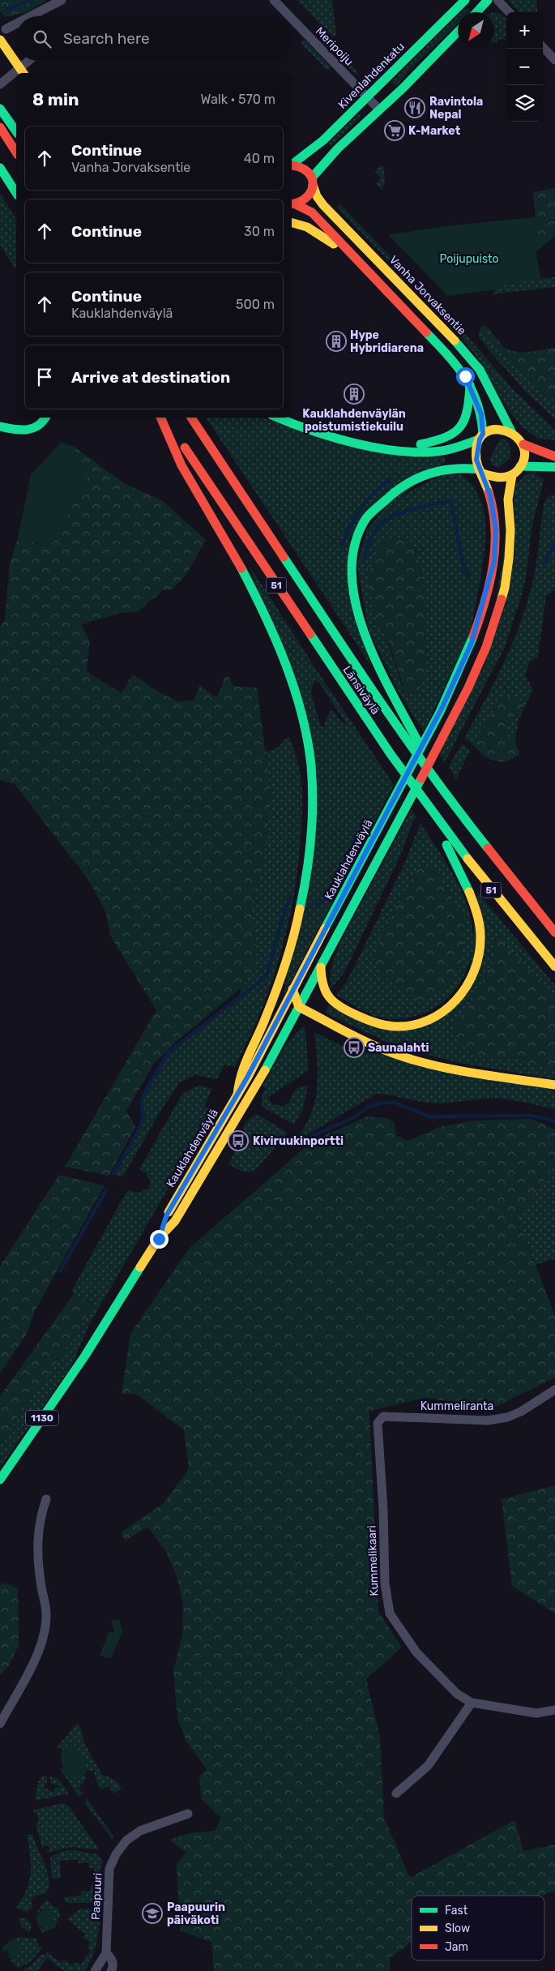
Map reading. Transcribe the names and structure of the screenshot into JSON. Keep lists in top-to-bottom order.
{
  "streets": {
    "main road": [
      "Kivenlahdenkatu",
      "Vanha Jorvaksentie",
      "51",
      "Länsiväylä",
      "Kauklahdenväylä",
      "1130"
    ],
    "street": [
      "Meripoiju",
      "Kummeliranta",
      "Kummelikaari",
      "Paapuuri"
    ]
  },
  "crossings": [
    ["Meripoiju", "Kivenlahdenkatu"],
    ["Vanha Jorvaksentie", "Kauklahdenväylä"],
    ["Kummeliranta", "Kummelikaari"]
  ],
  "parks": ["Poijupuisto"],
  "places": {
    "restaurant": ["Ravintola Nepal"],
    "supermarket": ["K-Market"],
    "building": ["Hype Hybridiarena", "Kauklahdenväylän poistumistiekuilu"],
    "bus stop": ["Saunalahti", "Kiviruukinportti"],
    "school or university": ["Paapuurin päiväkoti"]
  },
  "legend": ["Fast", "Slow", "Jam"],
  "north": "bottom left",
  "page": {
    "map_buttons": ["+", "−"],
    "search": "Search here",
    "heading": ["8 min", "Walk · 570 m"],
    "list": [
      ["Continue", "Vanha Jorvaksentie", "40 m"],
      ["Continue", "30 m"],
      ["Continue", "Kauklahdenväylä", "500 m"],
      "Arrive at destination"
    ]
  }
}
